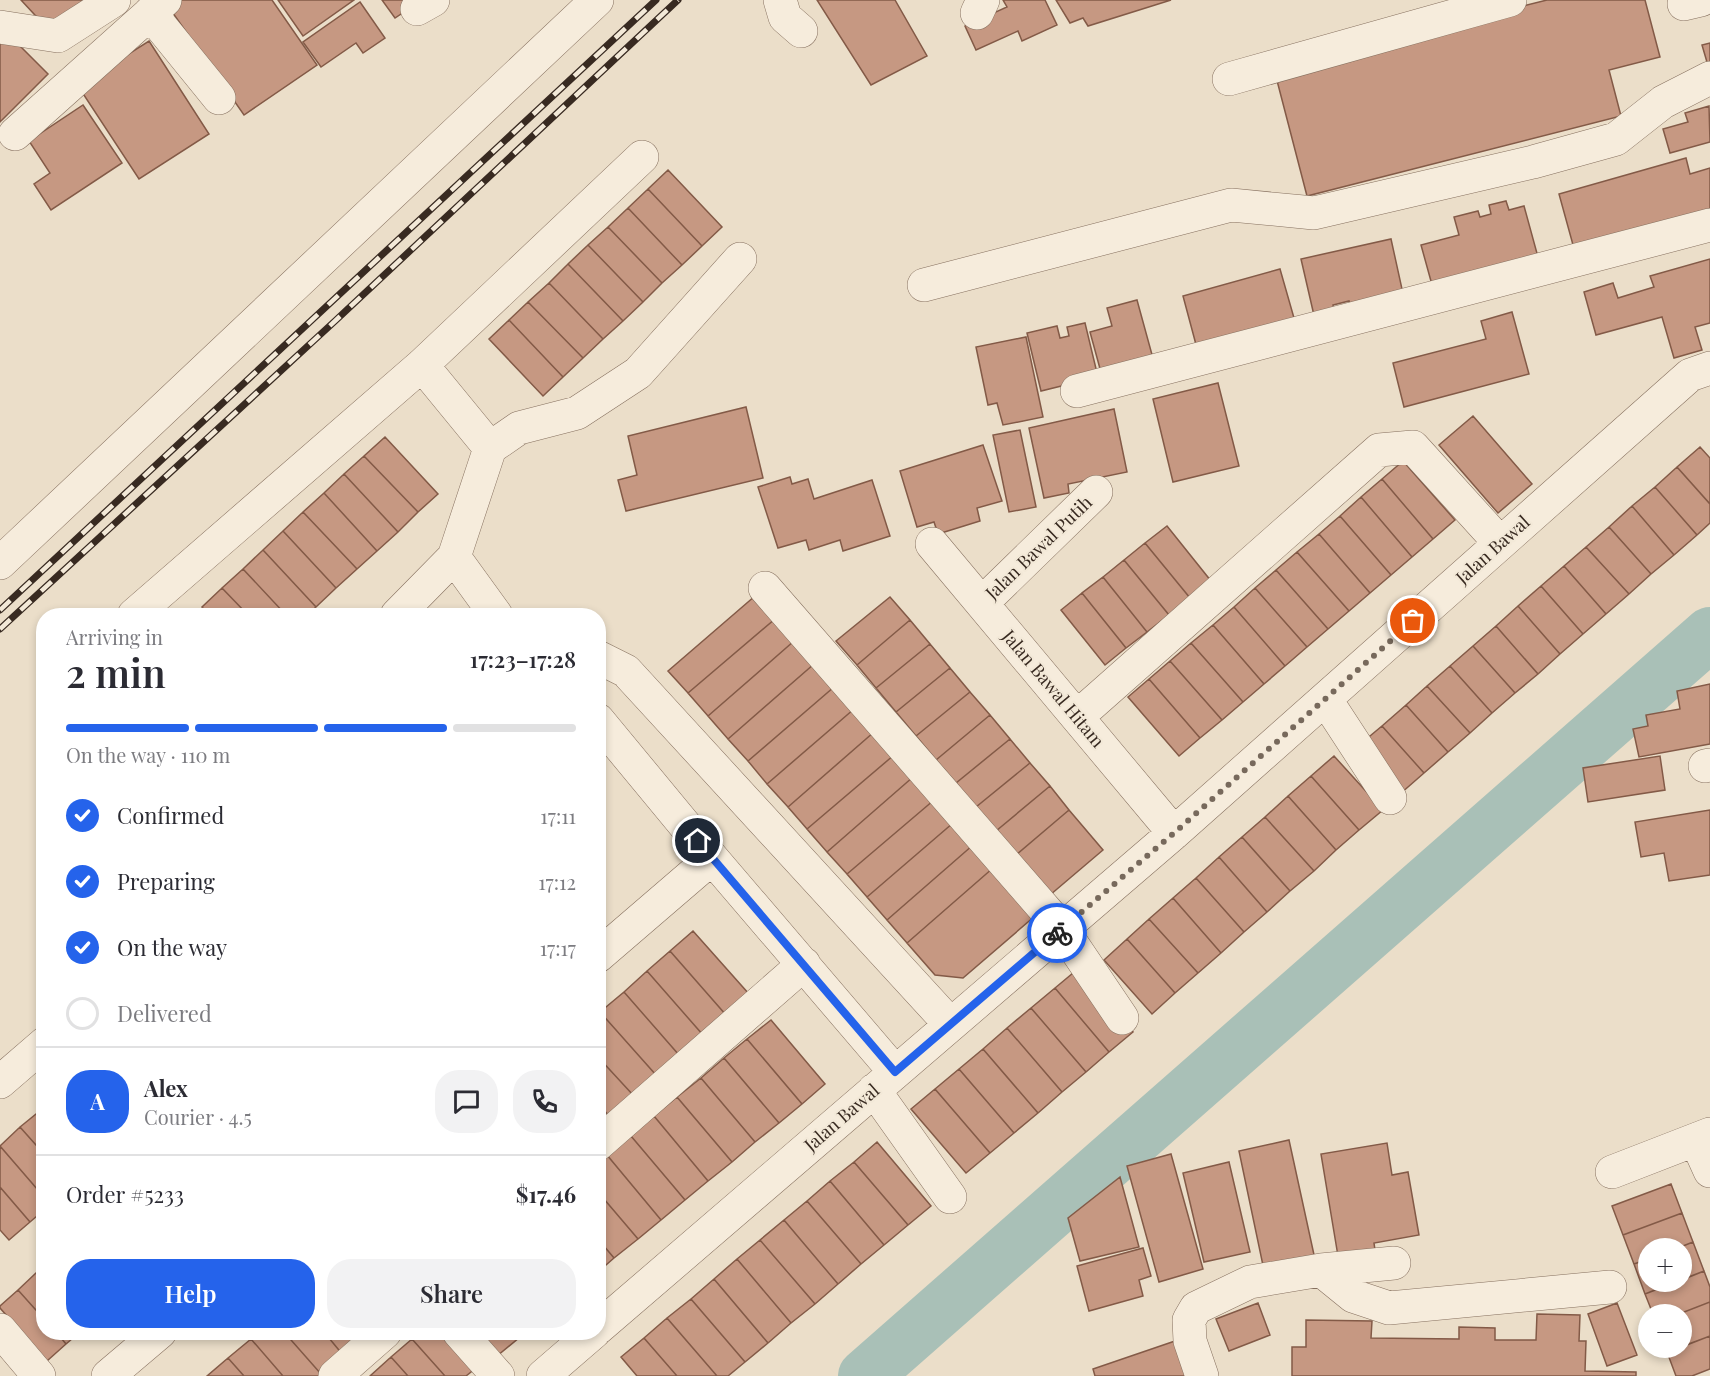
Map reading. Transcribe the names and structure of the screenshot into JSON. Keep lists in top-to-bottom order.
{
  "streets": {
    "street": ["Jalan Bawal Putih", "Jalan Bawal", "Jalan Bawal Hitam"]
  },
  "crossings": [
    ["Jalan Bawal Putih", "Jalan Bawal Hitam"],
    ["Jalan Bawal", "Jalan Bawal Hitam"]
  ],
  "page": {
    "heading": ["2 min", "Arriving in", "17:23–17:28"],
    "panel": [
      "Alex",
      "Courier · 4.5",
      "Order #5233",
      "$17.46"
    ],
    "bar": "On the way · 110 m",
    "list": [
      ["Confirmed", "17:11"],
      ["Preparing", "17:12"],
      ["On the way", "17:17"],
      "Delivered"
    ],
    "round": "A",
    "map_buttons": ["+", "−"],
    "buttons": ["Help", "Share"]
  }
}
